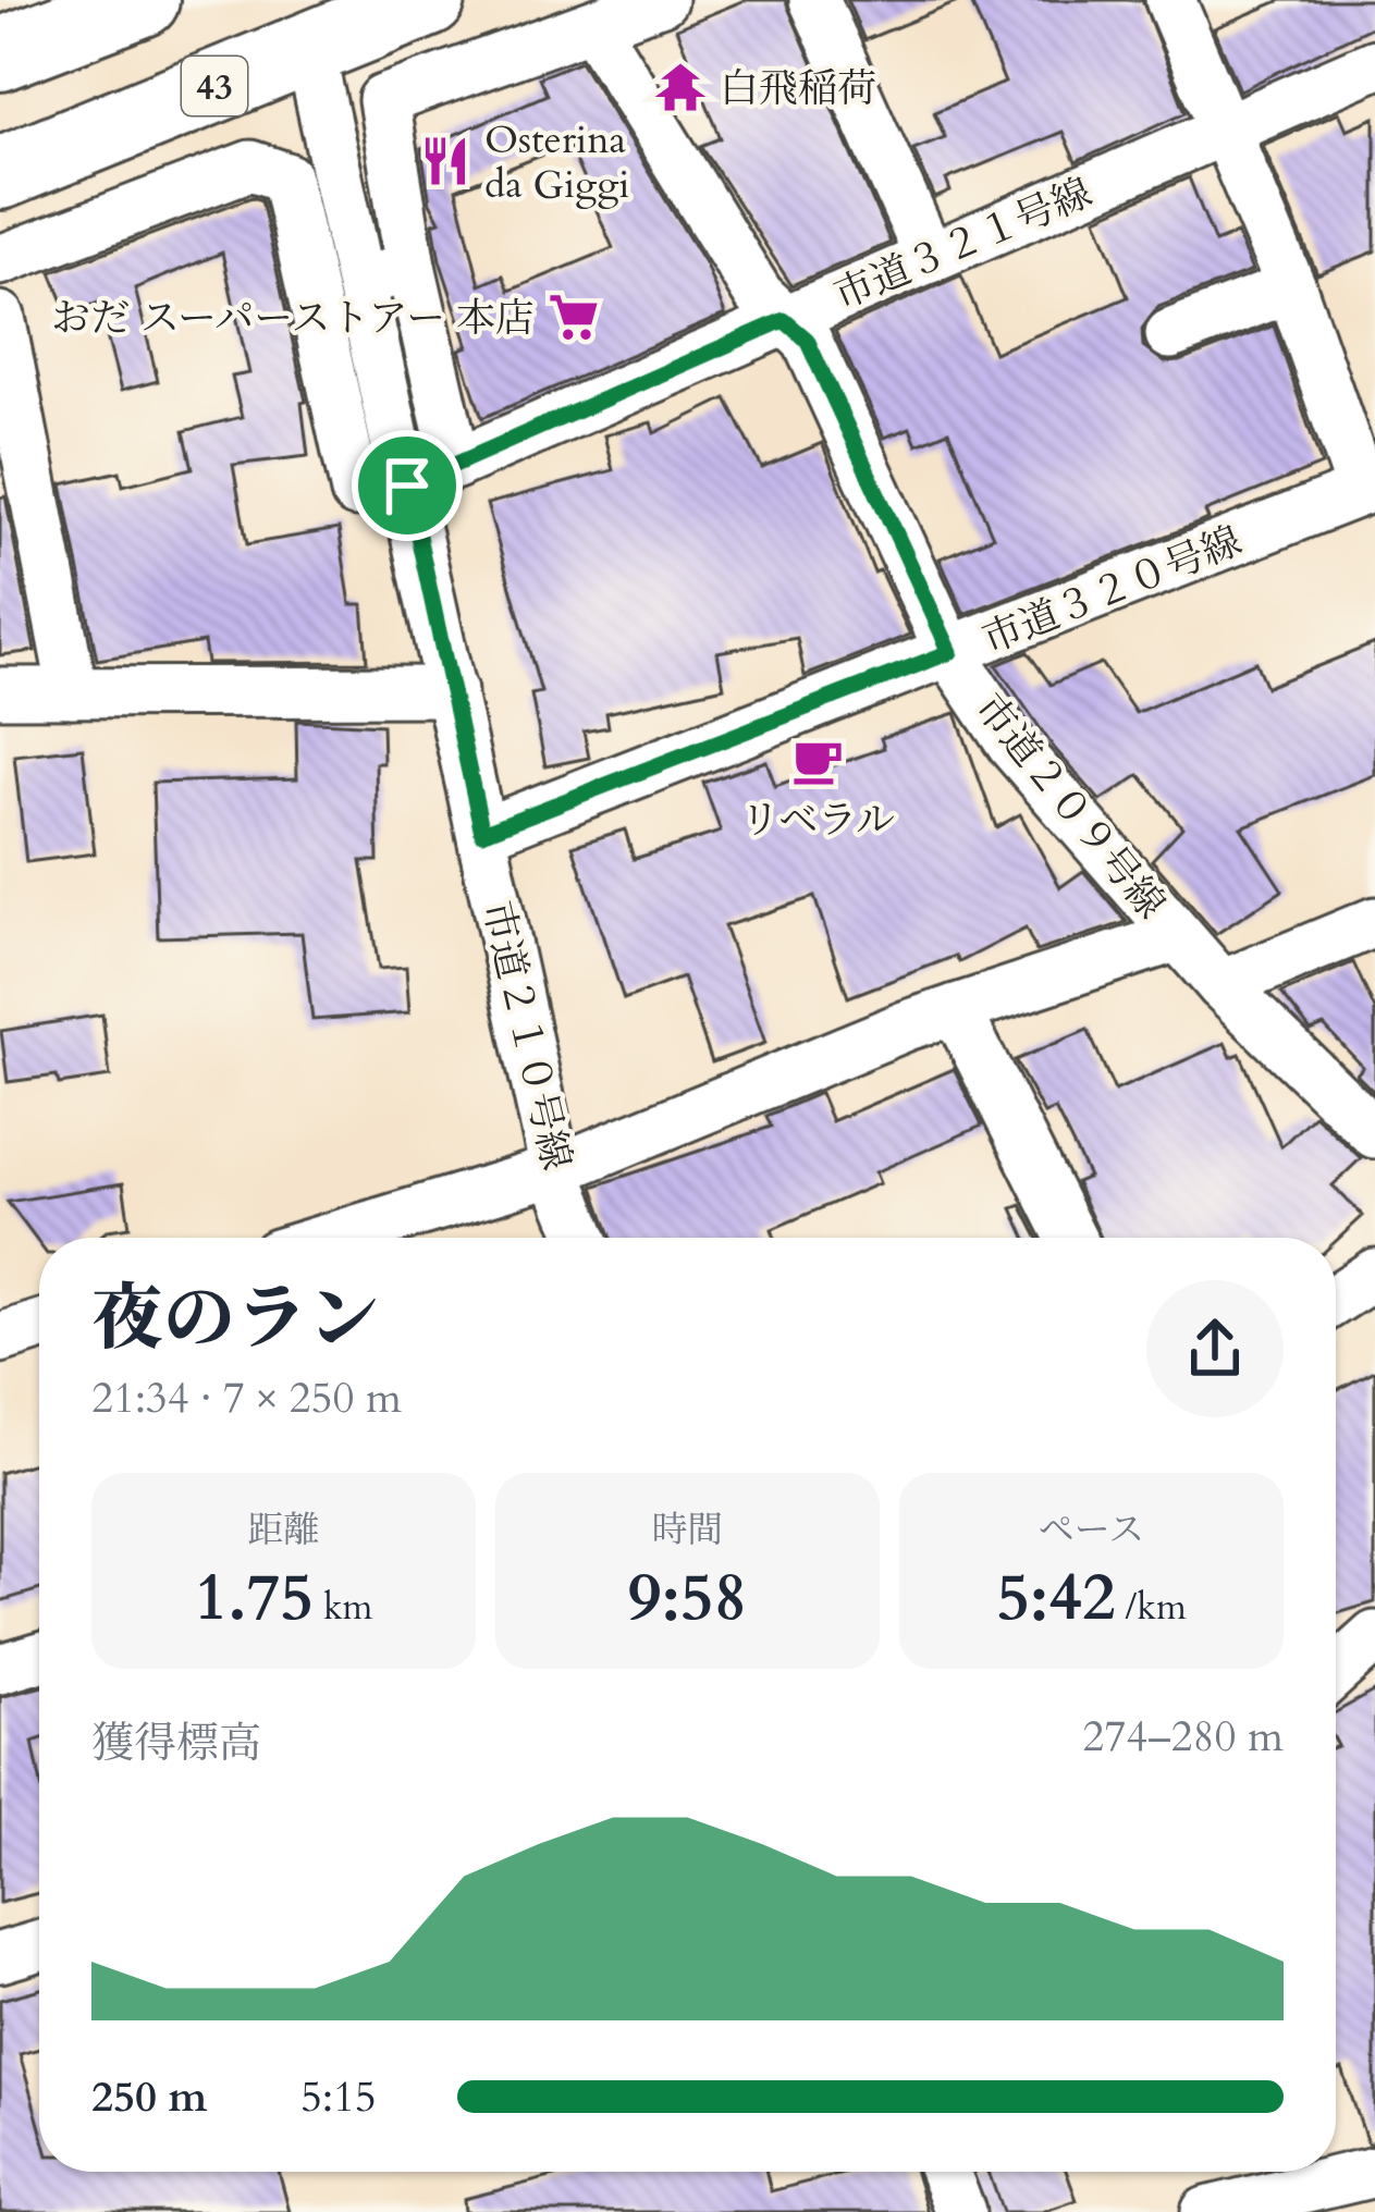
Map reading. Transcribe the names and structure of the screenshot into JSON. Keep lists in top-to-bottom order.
{
  "streets": {
    "highway": ["43"],
    "street": [
      "市道３２１号線",
      "市道３２０号線",
      "市道２０９号線",
      "市道２１０号線"
    ]
  },
  "crossings": [
    ["43", "市道２１０号線"],
    ["市道３２１号線", "市道２０９号線"],
    ["市道３２１号線", "市道２１０号線"],
    ["市道３２０号線", "市道２０９号線"],
    ["市道３２０号線", "市道２１０号線"]
  ],
  "places": {
    "temple": ["白飛稲荷"],
    "restaurant": ["Osterina da Giggi"],
    "supermarket": ["おだ スーパーストアー 本店"],
    "cafe": ["リベラル"]
  },
  "page": {
    "heading": ["夜のラン", "21:34 · 7 × 250 m"],
    "stats": [
      ["距離", "1.75 km"],
      ["時間", "9:58"],
      ["ペース", "5:42 /km"]
    ],
    "chart": ["獲得標高", "274–280 m"],
    "list": [
      {
        "name": "250 m",
        "note": "5:15"
      }
    ]
  }
}
